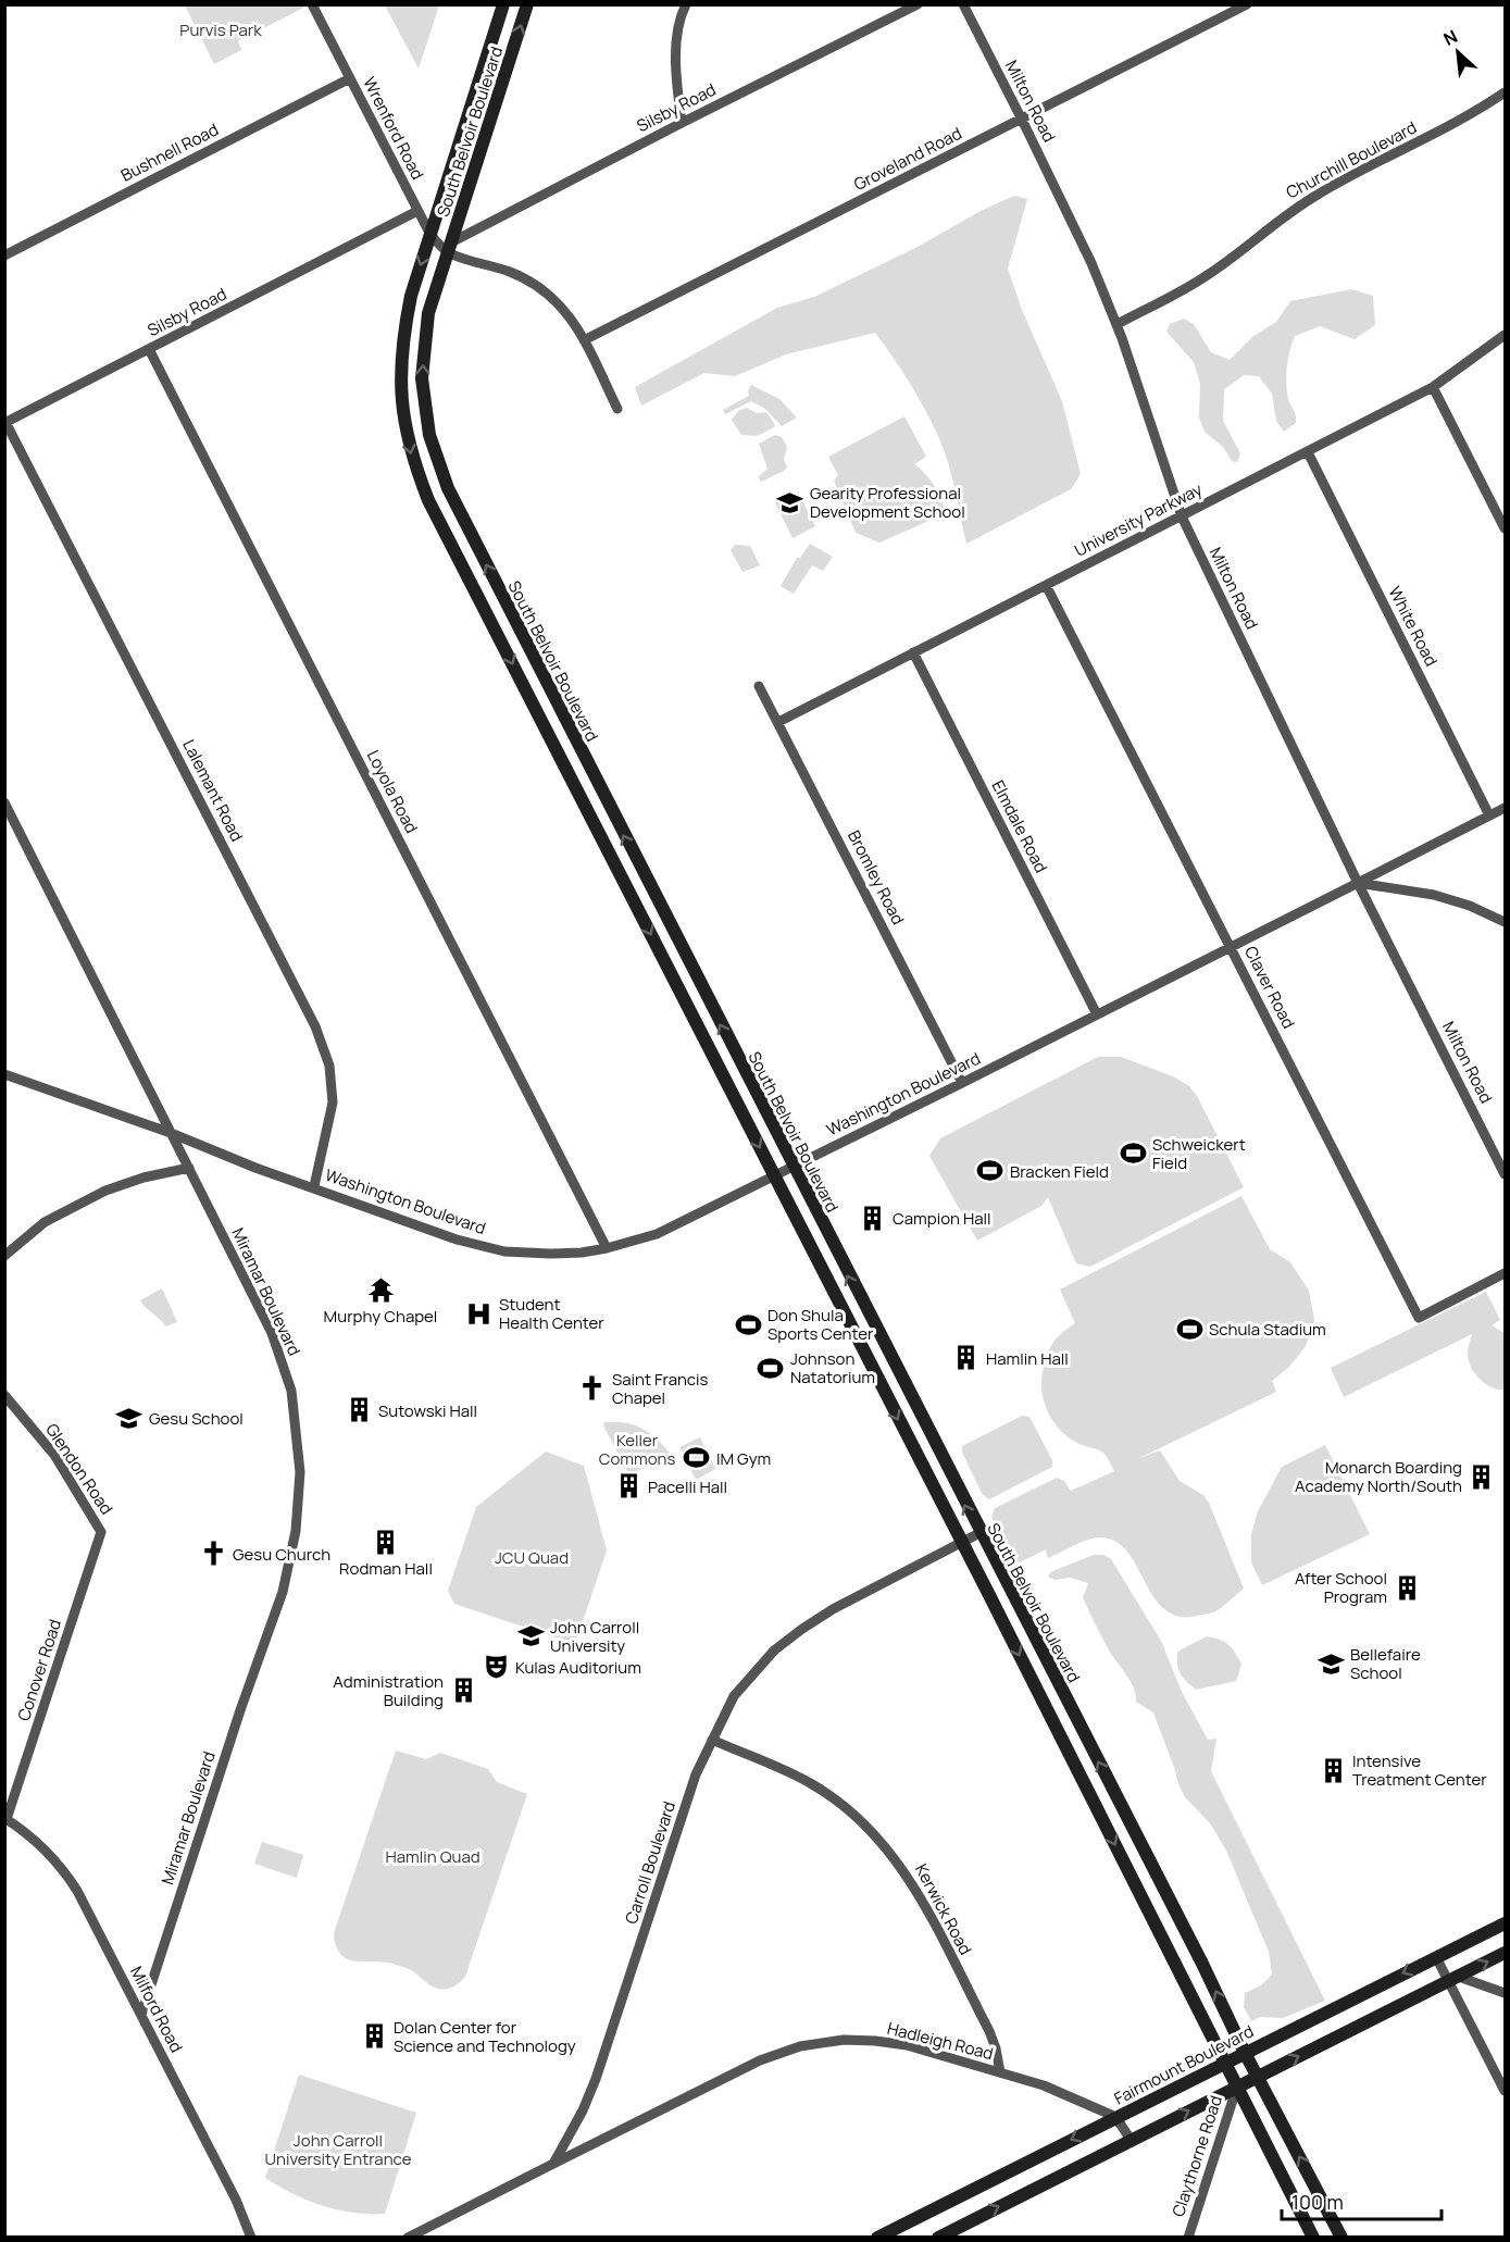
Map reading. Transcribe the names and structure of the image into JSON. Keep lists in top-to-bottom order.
{
  "streets": {
    "street": [
      "Milton Road",
      "Silsby Road",
      "Wrenford Road",
      "South Belvoir Boulevard",
      "Bushnell Road",
      "Groveland Road",
      "Churchill Boulevard",
      "University Parkway",
      "White Road",
      "Lalemant Road",
      "Loyola Road",
      "Elmdale Road",
      "Bromley Road",
      "Claver Road",
      "Washington Boulevard",
      "Miramar Boulevard",
      "Glendon Road",
      "Conover Road",
      "Carroll Boulevard",
      "Kerwick Road",
      "Milford Road",
      "Hadleigh Road",
      "Fairmount Boulevard",
      "Claythorne Road"
    ]
  },
  "crossings": [
    ["Milton Road", "Groveland Road"],
    ["Milton Road", "Churchill Boulevard"],
    ["Milton Road", "University Parkway"],
    ["Milton Road", "Washington Boulevard"],
    ["Silsby Road", "Wrenford Road"],
    ["Silsby Road", "South Belvoir Boulevard"],
    ["Silsby Road", "Lalemant Road"],
    ["Silsby Road", "Loyola Road"],
    ["Wrenford Road", "South Belvoir Boulevard"],
    ["Wrenford Road", "Bushnell Road"],
    ["Wrenford Road", "Groveland Road"],
    ["South Belvoir Boulevard", "Washington Boulevard"],
    ["South Belvoir Boulevard", "Carroll Boulevard"],
    ["South Belvoir Boulevard", "Fairmount Boulevard"],
    ["South Belvoir Boulevard", "Claythorne Road"],
    ["University Parkway", "White Road"],
    ["University Parkway", "Elmdale Road"],
    ["University Parkway", "Bromley Road"],
    ["University Parkway", "Claver Road"],
    ["White Road", "Washington Boulevard"],
    ["Lalemant Road", "Washington Boulevard"],
    ["Loyola Road", "Washington Boulevard"],
    ["Elmdale Road", "Washington Boulevard"],
    ["Bromley Road", "Washington Boulevard"],
    ["Claver Road", "Washington Boulevard"],
    ["Washington Boulevard", "Miramar Boulevard"],
    ["Miramar Boulevard", "Milford Road"],
    ["Glendon Road", "Conover Road"],
    ["Conover Road", "Milford Road"],
    ["Carroll Boulevard", "Kerwick Road"],
    ["Carroll Boulevard", "Hadleigh Road"],
    ["Kerwick Road", "Hadleigh Road"],
    ["Hadleigh Road", "Fairmount Boulevard"]
  ],
  "parks": [
    "Purvis Park",
    "Keller Commons",
    "JCU Quad",
    "Hamlin Quad",
    "John Carroll University Entrance"
  ],
  "places": {
    "school or university": [
      "Gearity Professional Development School",
      "Gesu School",
      "John Carroll University",
      "Bellefaire School"
    ],
    "sports": [
      "Schweickert Field",
      "Bracken Field",
      "Don Shula Sports Center",
      "Schula Stadium",
      "Johnson Natatorium",
      "IM Gym"
    ],
    "building": [
      "Campion Hall",
      "Hamlin Hall",
      "Sutowski Hall",
      "Monarch Boarding Academy North/South",
      "Pacelli Hall",
      "Rodman Hall",
      "After School Program",
      "Administration Building",
      "Intensive Treatment Center",
      "Dolan Center for Science and Technology"
    ],
    "temple": ["Murphy Chapel"],
    "hospital": ["Student Health Center"],
    "church": ["Saint Francis Chapel", "Gesu Church"],
    "theatre": ["Kulas Auditorium"]
  },
  "scale_bar": "100 m",
  "north": "top left"
}
